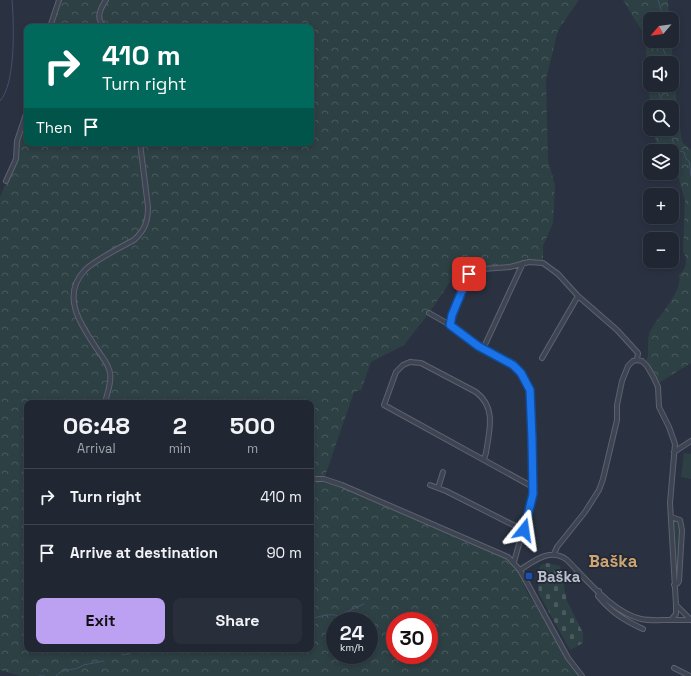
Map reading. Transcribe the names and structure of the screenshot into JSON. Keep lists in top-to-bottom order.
{
  "districts": ["Baška"],
  "places": {
    "transit": ["Baška"]
  },
  "north": "bottom left",
  "page": {
    "map_buttons": ["+", "−"],
    "turn": ["410 m", "Turn right"],
    "then": "Then",
    "eta": [
      "06:48",
      "Arrival",
      "2",
      "min",
      "500",
      "m"
    ],
    "list": [
      {
        "name": "Turn right",
        "value": "410 m"
      },
      {
        "name": "Arrive at destination",
        "value": "90 m"
      }
    ],
    "buttons": ["Exit", "Share"],
    "speed": "24 km/h",
    "limit": "30"
  }
}
